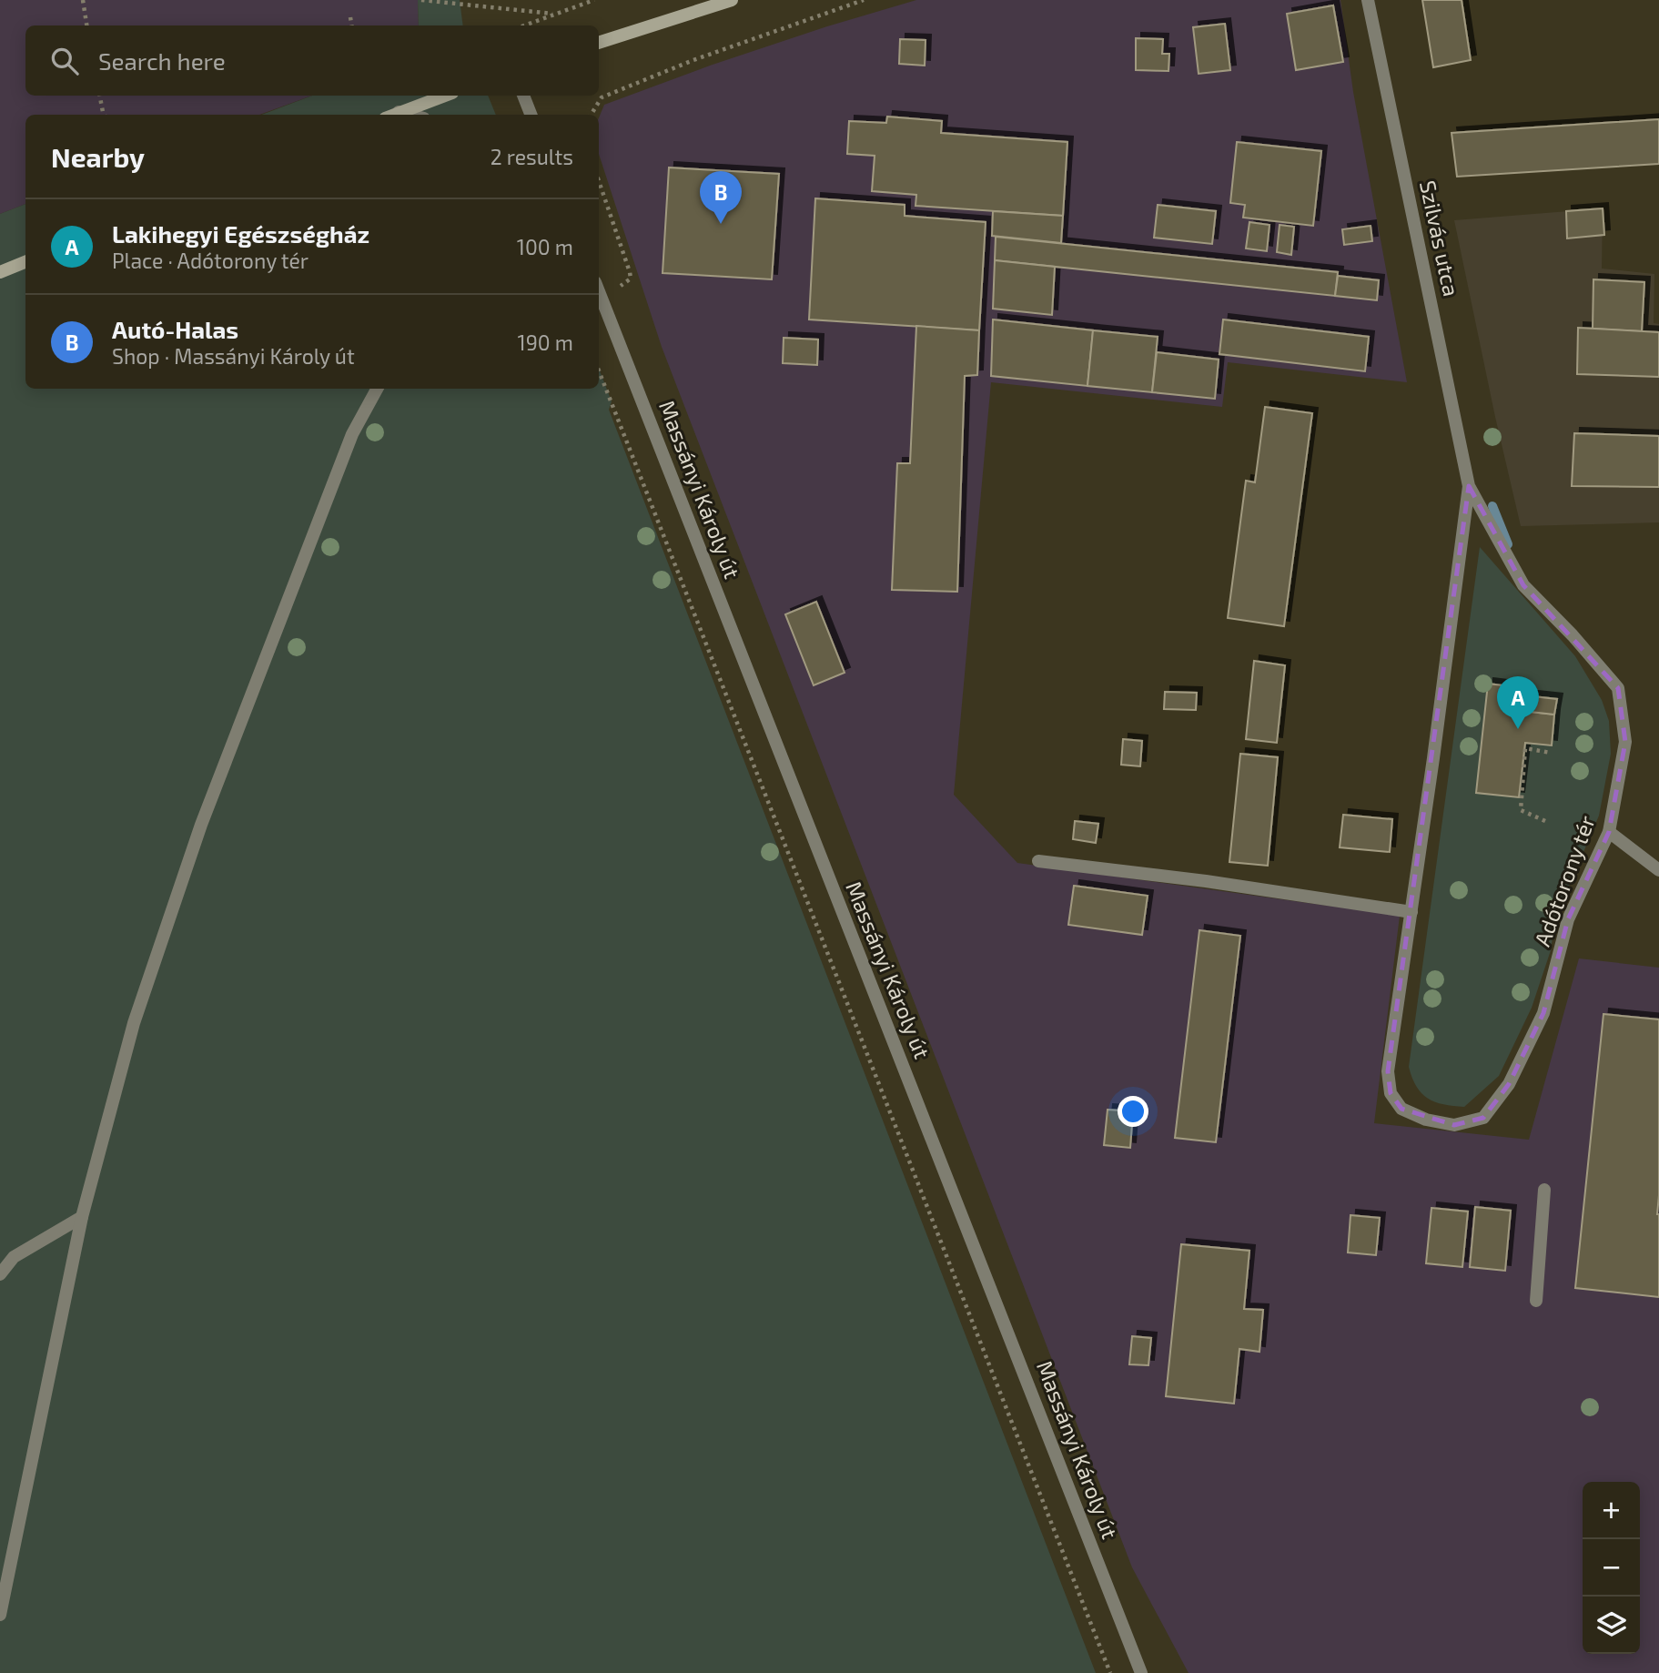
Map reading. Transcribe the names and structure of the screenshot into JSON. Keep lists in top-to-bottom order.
{
  "streets": {
    "street": ["Szilvás utca", "Massányi Károly út", "Adótorony tér"]
  },
  "crossings": [
    ["Szilvás utca", "Adótorony tér"]
  ],
  "page": {
    "search": "Search here",
    "heading": ["Nearby", "2 results"],
    "pins": ["B", "A"],
    "list": [
      {
        "mark": "A",
        "name": "Lakihegyi Egészségház",
        "note": "Place · Adótorony tér",
        "value": "100 m"
      },
      {
        "mark": "B",
        "name": "Autó-Halas",
        "note": "Shop · Massányi Károly út",
        "value": "190 m"
      }
    ],
    "map_buttons": ["+", "−"]
  }
}
